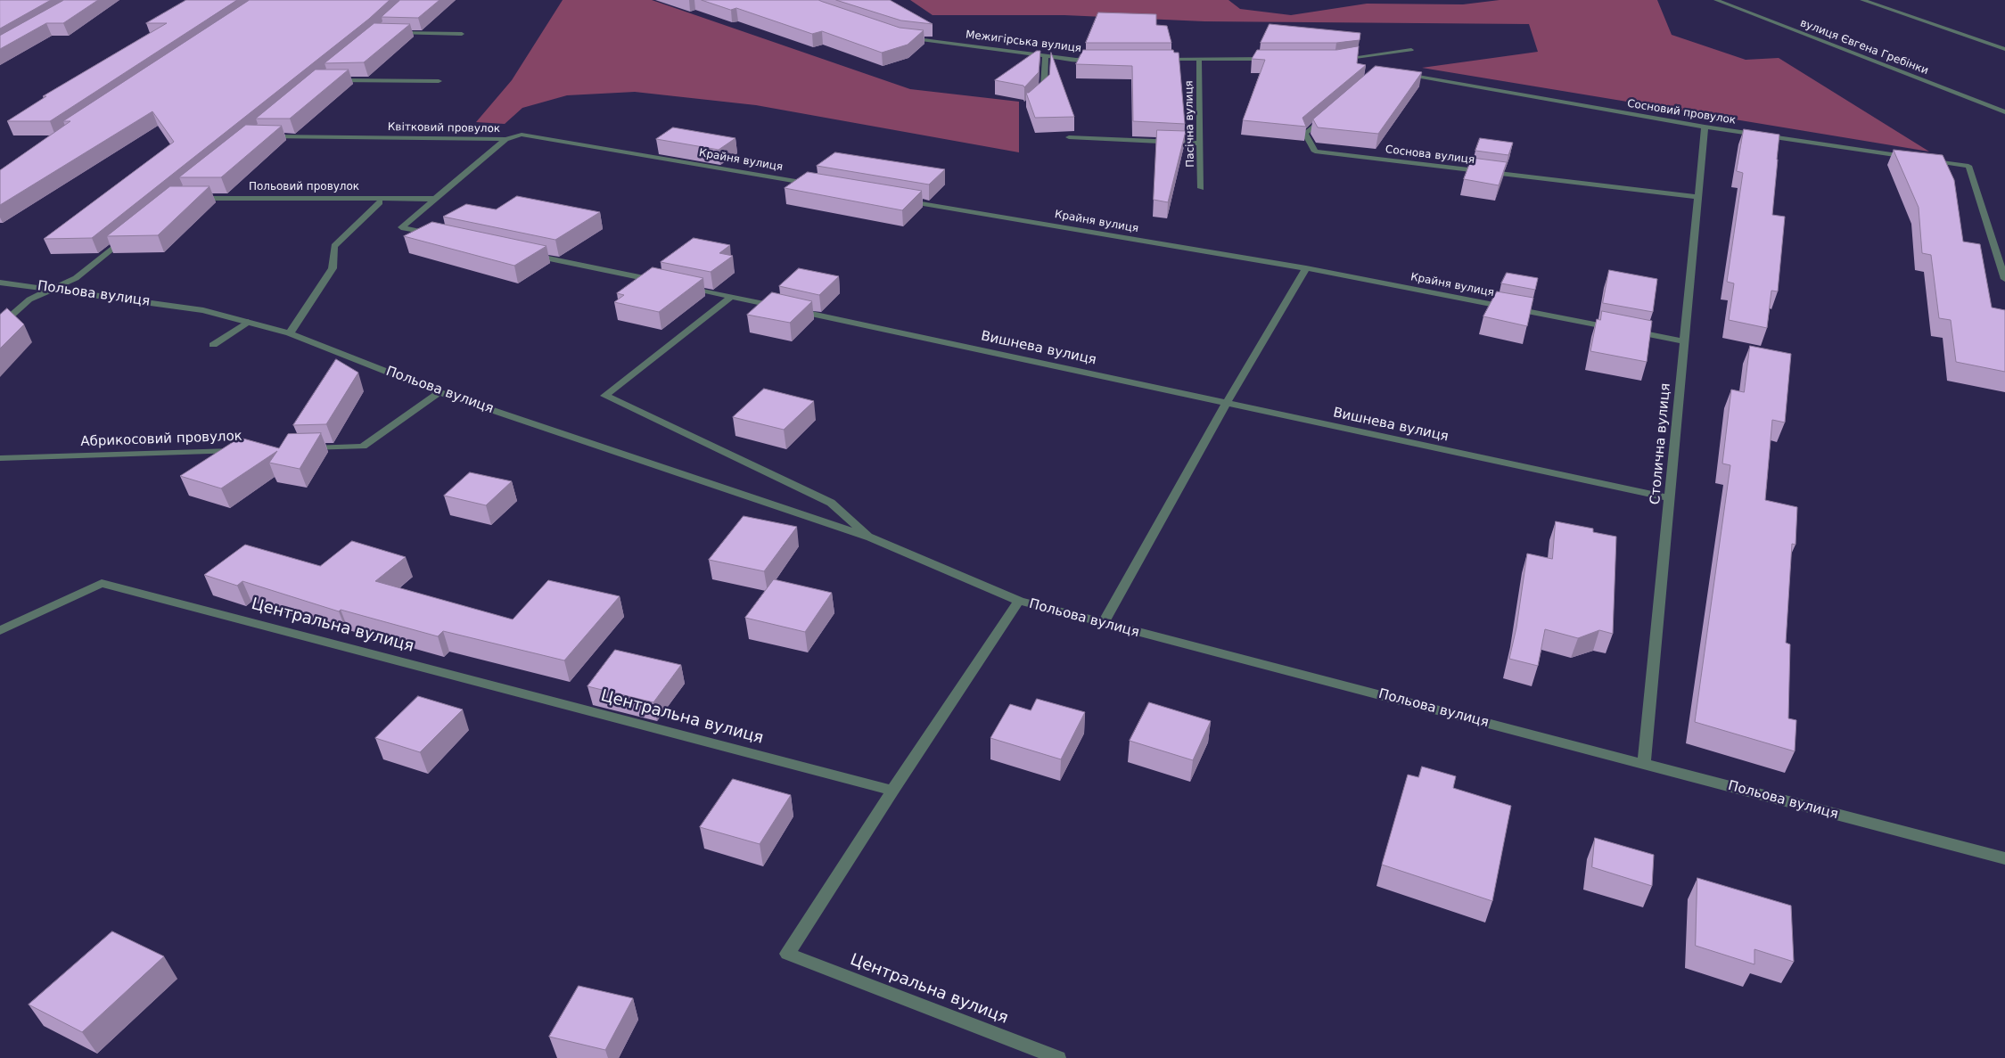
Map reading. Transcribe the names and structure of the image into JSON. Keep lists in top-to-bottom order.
{
  "streets": {
    "street": [
      "Межигірська вулиця",
      "вулиця Євгена Гребінки",
      "Сосновий провулок",
      "Пасічна вулиця",
      "Квітковий провулок",
      "Соснова вулиця",
      "Крайня вулиця",
      "Польовий провулок",
      "Польова вулиця",
      "Вишнева вулиця",
      "Абрикосовий провулок",
      "Столична вулиця",
      "Центральна вулиця"
    ]
  },
  "crossings": [
    ["Сосновий провулок", "Столична вулиця"],
    ["Квітковий провулок", "Крайня вулиця"],
    ["Квітковий провулок", "Польовий провулок"],
    ["Соснова вулиця", "Столична вулиця"],
    ["Крайня вулиця", "Столична вулиця"],
    ["Польова вулиця", "Вишнева вулиця"],
    ["Польова вулиця", "Столична вулиця"],
    ["Вишнева вулиця", "Столична вулиця"]
  ]
}
